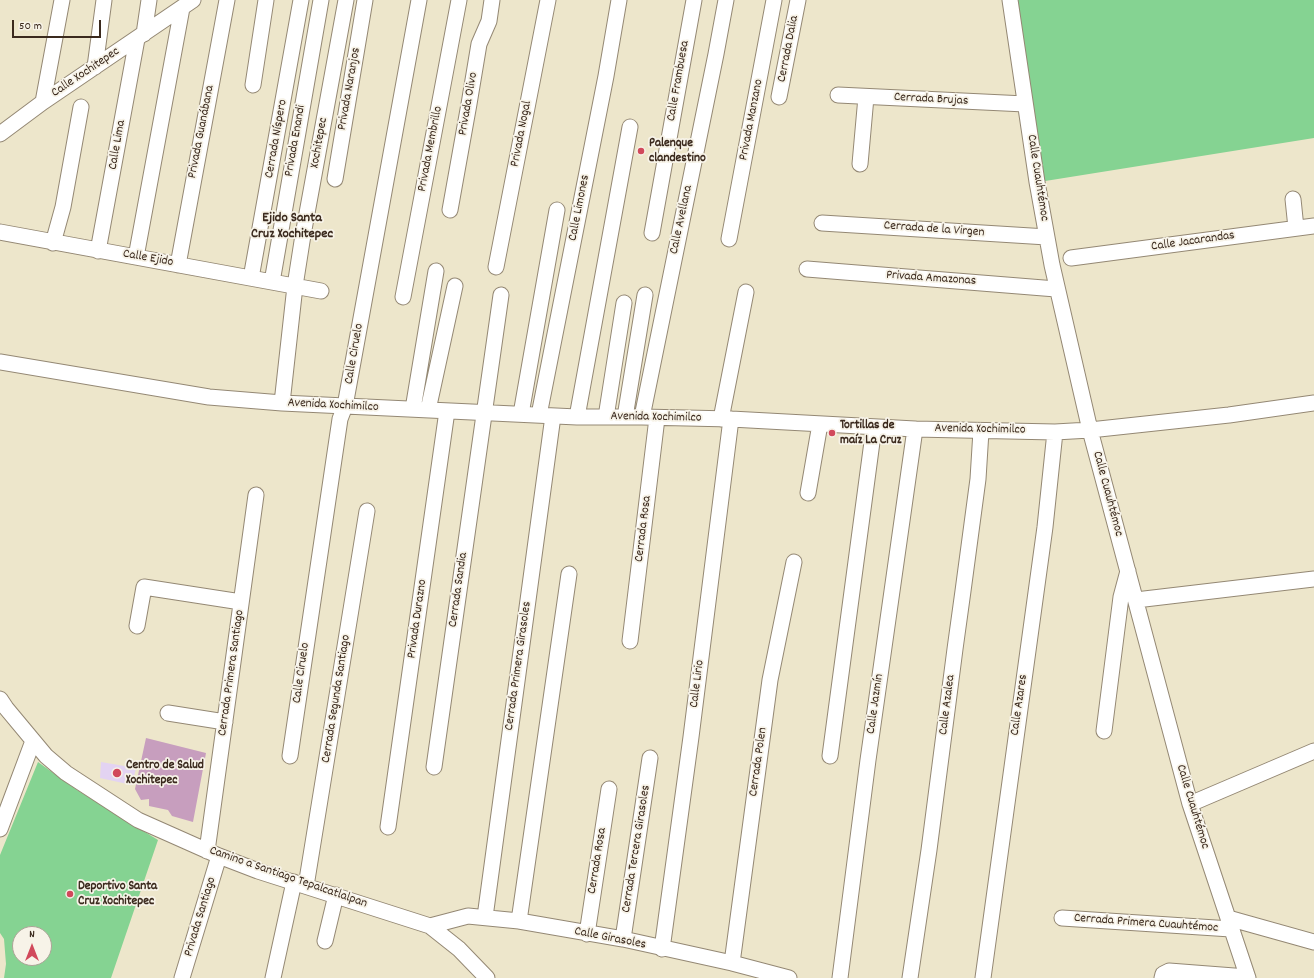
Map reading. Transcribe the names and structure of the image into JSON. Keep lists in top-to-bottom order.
{
  "streets": {
    "street": [
      "Cerrada Dalia",
      "Calle Xochitepec",
      "Calle Frambuesa",
      "Privada Naranjos",
      "Cerrada Brujas",
      "Privada Olivo",
      "Privada Manzano",
      "Privada Guanábana",
      "Privada Nogal",
      "Cerrada Níspero",
      "Privada Enandi",
      "Xochitepec",
      "Calle Lima",
      "Privada Membrillo",
      "Calle Cuauhtémoc",
      "Calle Limones",
      "Calle Avellana",
      "Cerrada de la Virgen",
      "Calle Jacarandas",
      "Calle Ejido",
      "Privada Amazonas",
      "Calle Ciruelo",
      "Avenida Xochimilco",
      "Cerrada Rosa",
      "Cerrada Sandia",
      "Privada Durazno",
      "Cerrada Primera Girasoles",
      "Cerrada Primera Santiago",
      "Calle Lirio",
      "Cerrada Segunda Santiago",
      "Calle Jazmín",
      "Calle Azalea",
      "Calle Azares",
      "Cerrada Polen",
      "Cerrada Tercera Girasoles",
      "Camino a Santiago Tepalcatlalpan",
      "Privada Santiago",
      "Cerrada Primera Cuauhtémoc",
      "Calle Girasoles"
    ]
  },
  "crossings": [
    ["Calle Xochitepec", "Calle Lima"],
    ["Cerrada Brujas", "Calle Cuauhtémoc"],
    ["Privada Guanábana", "Calle Ejido"],
    ["Cerrada Níspero", "Calle Ejido"],
    ["Privada Enandi", "Calle Ejido"],
    ["Xochitepec", "Calle Ejido"],
    ["Calle Lima", "Calle Ejido"],
    ["Calle Cuauhtémoc", "Cerrada de la Virgen"],
    ["Calle Cuauhtémoc", "Privada Amazonas"],
    ["Calle Cuauhtémoc", "Avenida Xochimilco"],
    ["Calle Cuauhtémoc", "Cerrada Primera Cuauhtémoc"],
    ["Calle Limones", "Avenida Xochimilco"],
    ["Calle Limones", "Cerrada Primera Girasoles"],
    ["Calle Avellana", "Avenida Xochimilco"],
    ["Calle Ciruelo", "Avenida Xochimilco"],
    ["Avenida Xochimilco", "Cerrada Rosa"],
    ["Avenida Xochimilco", "Cerrada Sandia"],
    ["Avenida Xochimilco", "Privada Durazno"],
    ["Avenida Xochimilco", "Cerrada Primera Girasoles"],
    ["Avenida Xochimilco", "Calle Lirio"],
    ["Avenida Xochimilco", "Calle Jazmín"],
    ["Avenida Xochimilco", "Calle Azalea"],
    ["Avenida Xochimilco", "Calle Azares"],
    ["Cerrada Rosa", "Calle Girasoles"],
    ["Cerrada Primera Girasoles", "Calle Girasoles"],
    ["Cerrada Primera Santiago", "Camino a Santiago Tepalcatlalpan"],
    ["Cerrada Primera Santiago", "Privada Santiago"],
    ["Calle Lirio", "Calle Girasoles"],
    ["Cerrada Segunda Santiago", "Camino a Santiago Tepalcatlalpan"],
    ["Cerrada Polen", "Calle Girasoles"],
    ["Cerrada Tercera Girasoles", "Calle Girasoles"],
    ["Camino a Santiago Tepalcatlalpan", "Privada Santiago"],
    ["Camino a Santiago Tepalcatlalpan", "Calle Girasoles"]
  ],
  "districts": ["Ejido Santa Cruz Xochitepec"],
  "places": [
    "Palenque clandestino",
    "Tortillas de maíz La Cruz",
    "Centro de Salud Xochitepec",
    "Deportivo Santa Cruz Xochitepec"
  ],
  "scale_bar": "50 m",
  "north": "top"
}
